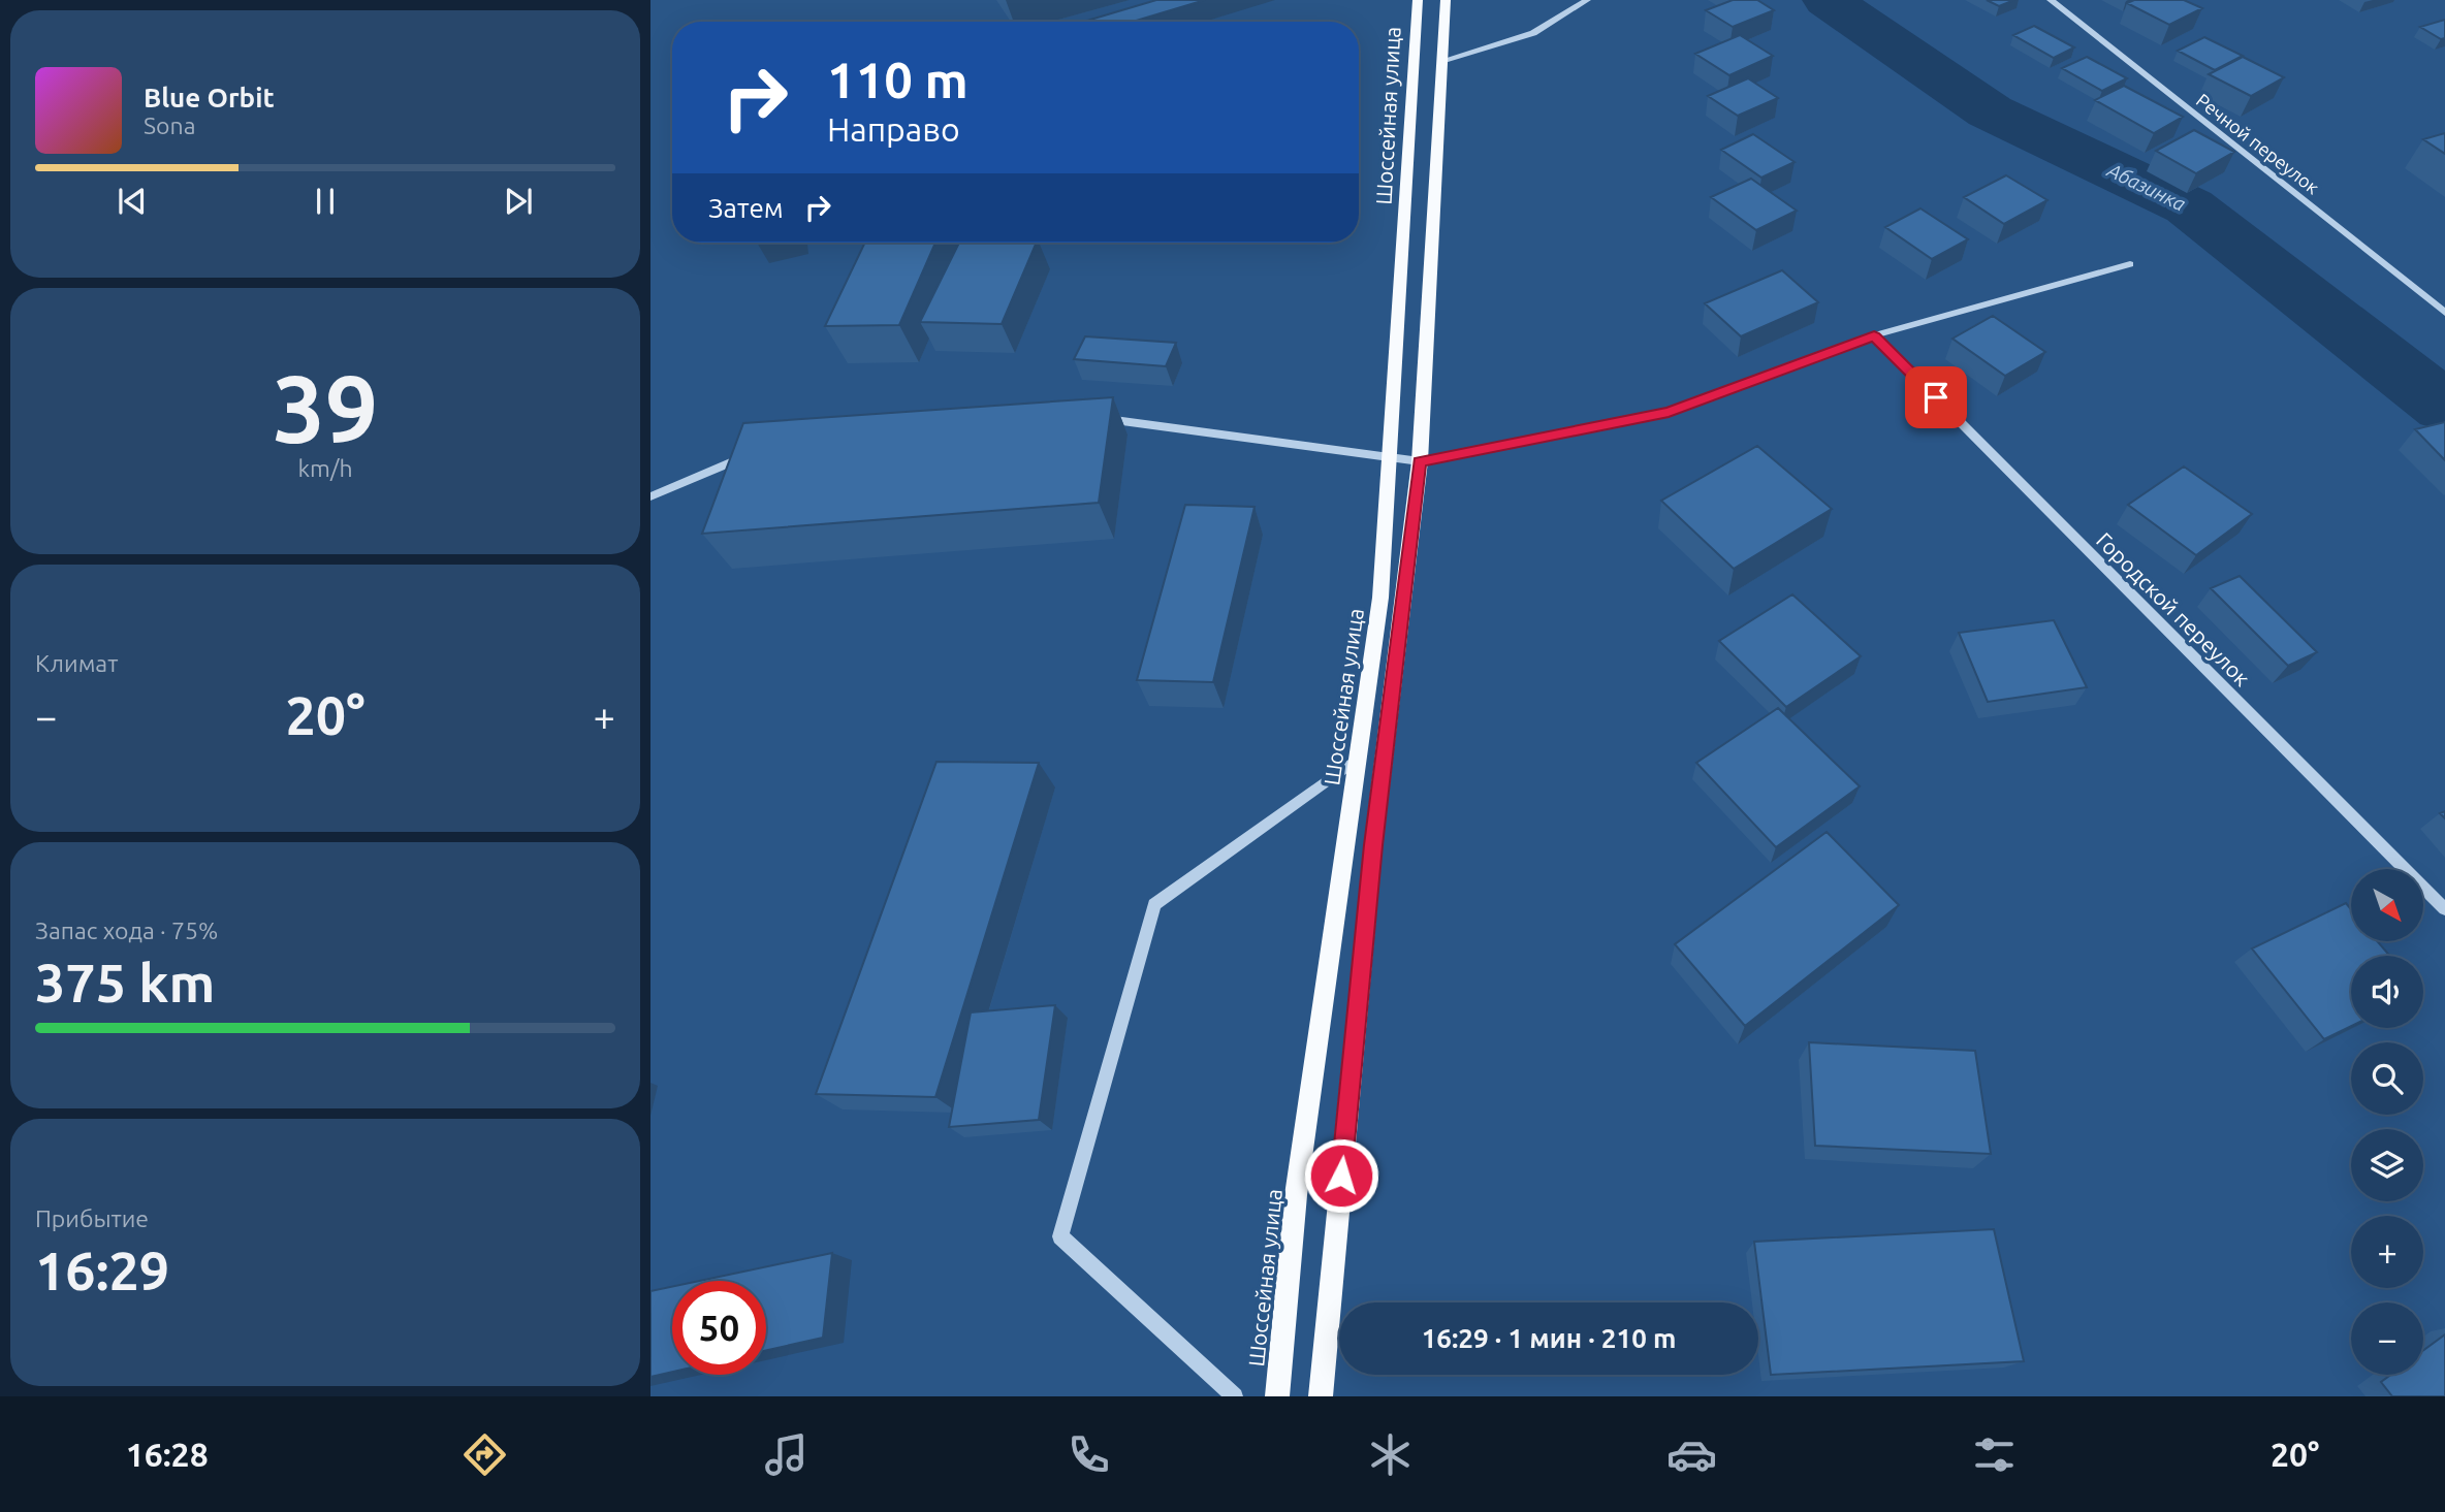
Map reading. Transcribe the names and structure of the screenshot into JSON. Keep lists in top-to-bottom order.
{
  "streets": {
    "main road": ["Шоссейная улица"],
    "street": ["Речной переулок", "Городской переулок"]
  },
  "water": ["Абазинка"],
  "north": "bottom right",
  "page": {
    "turn": ["110 m", "Направо"],
    "song": ["Blue Orbit", "Sona"],
    "then": "Затем",
    "tile": [
      ["39", "km/h"],
      "Климат",
      ["Запас хода · 75%", "375 km"],
      ["Прибытие", "16:29"]
    ],
    "heat": ["−", "20°", "+"],
    "map_buttons": ["+", "−"],
    "limit": "50",
    "trip": "16:29 · 1 мин · 210 m",
    "tabs": ["16:28", "20°"]
  }
}
